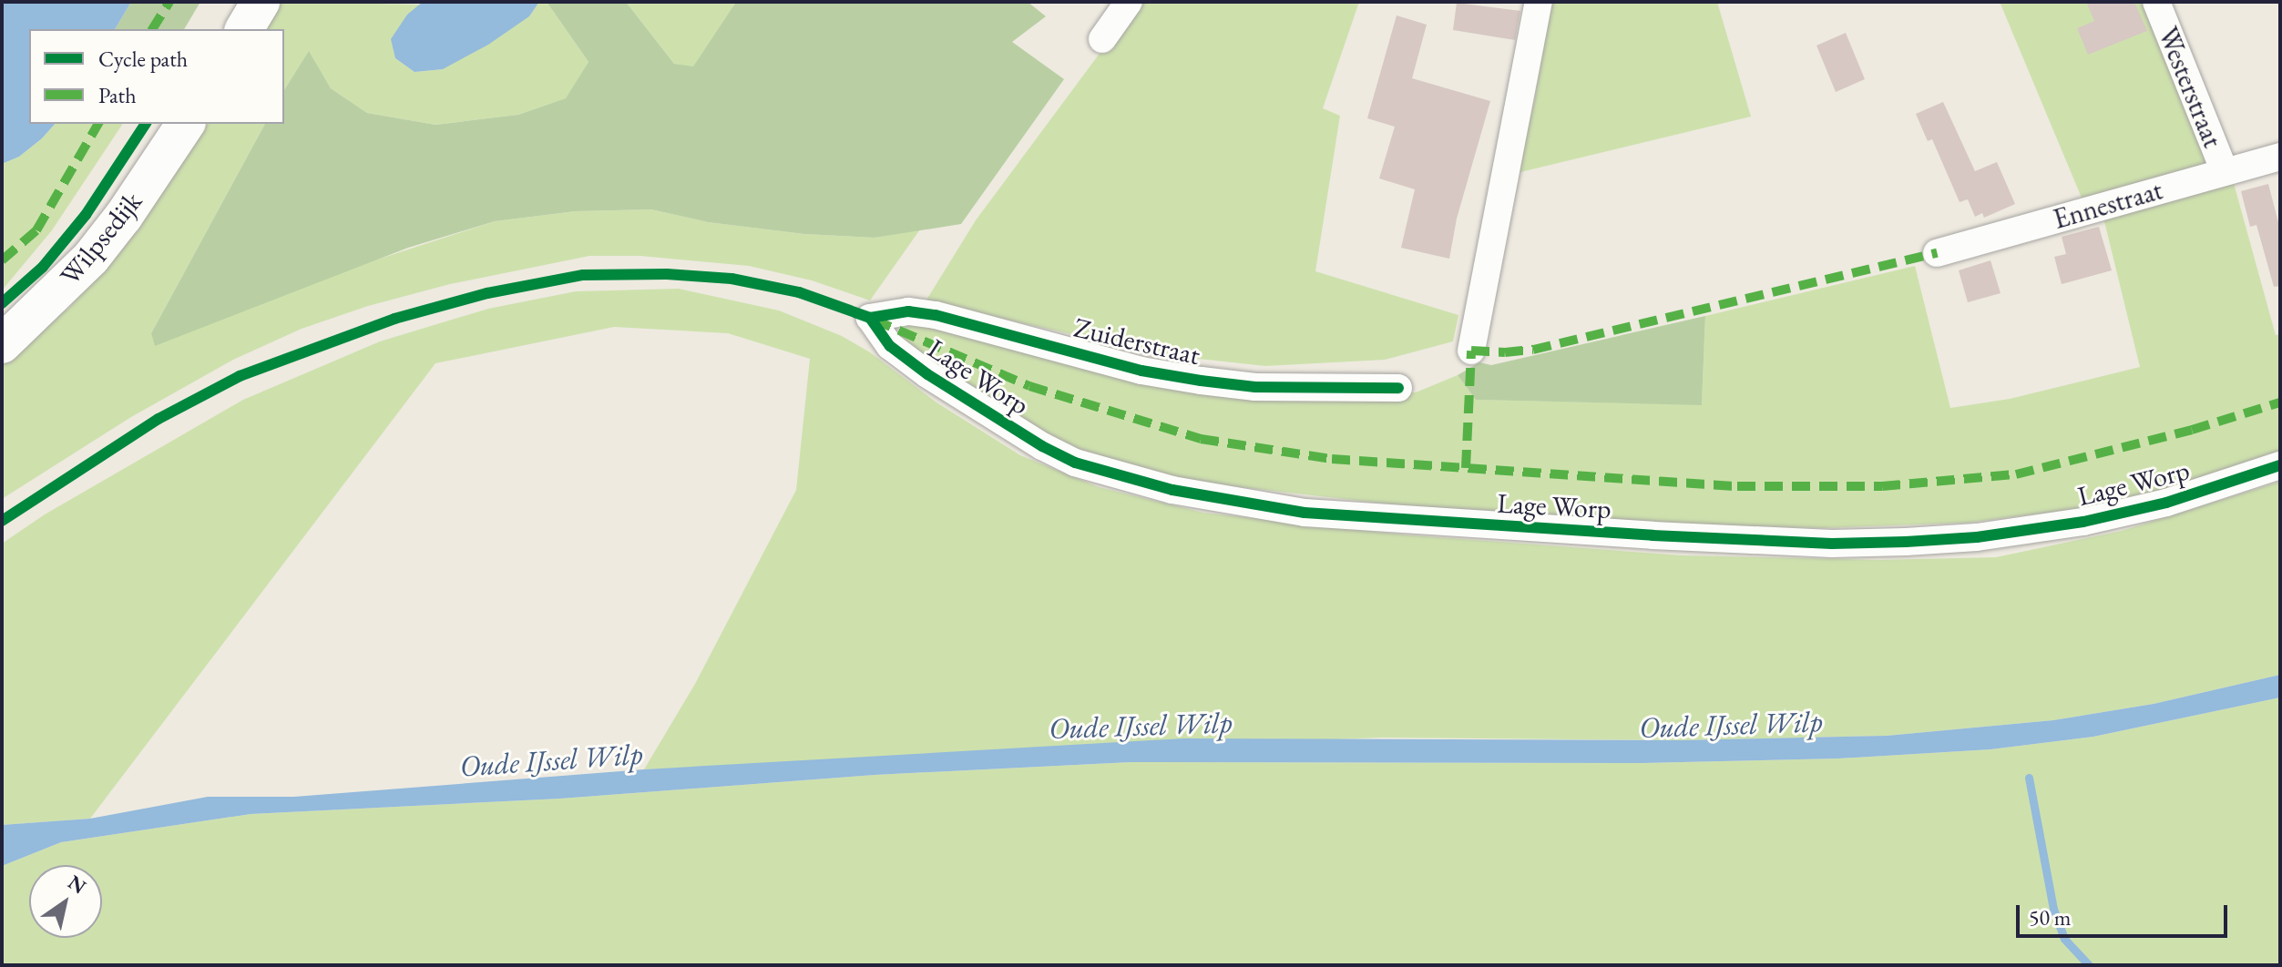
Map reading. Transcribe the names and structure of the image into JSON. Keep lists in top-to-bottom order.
{
  "streets": {
    "main road": ["Wilpsedijk"],
    "street": [
      "Westerstraat",
      "Ennestraat",
      "Zuiderstraat",
      "Lage Worp"
    ]
  },
  "crossings": [
    ["Westerstraat", "Ennestraat"],
    ["Zuiderstraat", "Lage Worp"]
  ],
  "water": ["Oude IJssel Wilp"],
  "legend": ["Cycle path", "Path"],
  "scale_bar": "50 m",
  "north": "top right"
}
